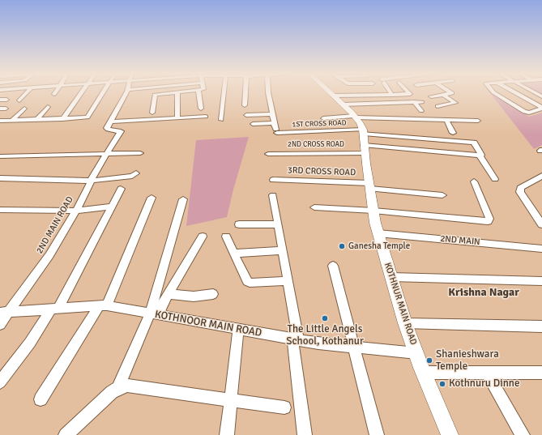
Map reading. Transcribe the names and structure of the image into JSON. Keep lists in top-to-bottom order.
{
  "streets": {
    "main road": ["KOTHNUR MAIN ROAD"],
    "street": [
      "1ST CROSS ROAD",
      "2ND CROSS ROAD",
      "3RD CROSS ROAD",
      "2ND MAIN ROAD",
      "2ND MAIN",
      "KOTHNOOR MAIN ROAD"
    ]
  },
  "crossings": [
    ["1ST CROSS ROAD", "2ND CROSS ROAD"],
    ["1ST CROSS ROAD", "KOTHNUR MAIN ROAD"],
    ["2ND CROSS ROAD", "KOTHNUR MAIN ROAD"],
    ["3RD CROSS ROAD", "KOTHNUR MAIN ROAD"],
    ["2ND MAIN ROAD", "KOTHNOOR MAIN ROAD"],
    ["2ND MAIN", "KOTHNUR MAIN ROAD"],
    ["KOTHNUR MAIN ROAD", "KOTHNOOR MAIN ROAD"]
  ],
  "districts": ["Krishna Nagar"],
  "places": [
    "Ganesha Temple",
    "The Little Angels School, Kothanur",
    "Shanieshwara Temple",
    "Kothnuru Dinne"
  ]
}
